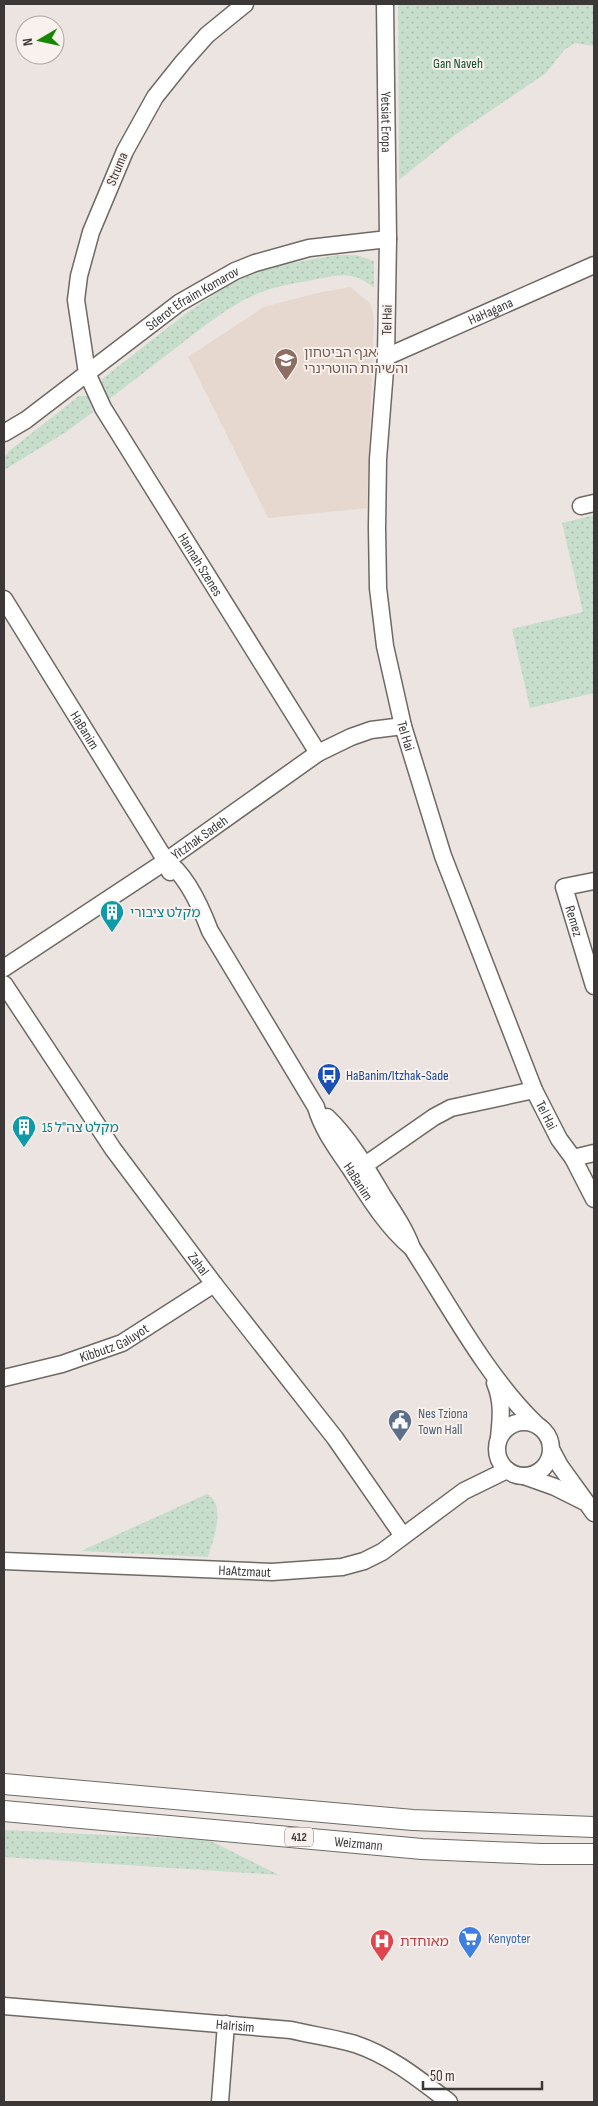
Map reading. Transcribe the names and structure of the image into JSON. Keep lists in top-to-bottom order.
{
  "streets": {
    "main road": ["412", "Weizmann"],
    "street": [
      "Yetsiat Eropa",
      "Struma",
      "Sderot Efraim Komarov",
      "HaHagana",
      "Tel Hai",
      "Hannah Szenes",
      "HaBanim",
      "Yitzhak Sadeh",
      "Remez",
      "Zahal",
      "Kibbutz Galuyot",
      "HaAtzmaut",
      "HaIrisim"
    ]
  },
  "crossings": [
    ["Yetsiat Eropa", "Sderot Efraim Komarov"],
    ["Yetsiat Eropa", "Tel Hai"],
    ["Struma", "Sderot Efraim Komarov"],
    ["Struma", "Hannah Szenes"],
    ["Sderot Efraim Komarov", "Tel Hai"],
    ["Sderot Efraim Komarov", "Hannah Szenes"],
    ["HaHagana", "Tel Hai"],
    ["Tel Hai", "Yitzhak Sadeh"],
    ["Hannah Szenes", "Yitzhak Sadeh"],
    ["HaBanim", "Yitzhak Sadeh"],
    ["HaBanim", "HaAtzmaut"],
    ["Zahal", "Kibbutz Galuyot"],
    ["Zahal", "HaAtzmaut"]
  ],
  "parks": ["Gan Naveh"],
  "places": {
    "school or university": ["אגף הביטחון והשירות הווטרינרי"],
    "building": ["מקלט ציבורי", "מקלט צה\"ל 15"],
    "bus stop": ["HaBanim/Itzhak-Sade"],
    "public building": ["Nes Tziona Town Hall"],
    "supermarket": ["Kenyoter"],
    "hospital": ["מאוחדת"]
  },
  "scale_bar": "50 m",
  "north": "left"
}
